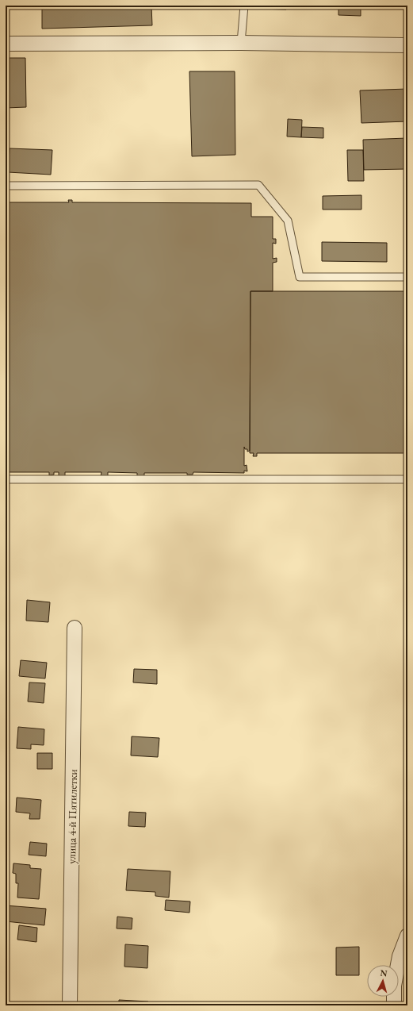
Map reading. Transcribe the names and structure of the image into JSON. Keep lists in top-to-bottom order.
{
  "streets": {
    "street": ["улица 4-й Пятилетки"]
  },
  "north": "top"
}
